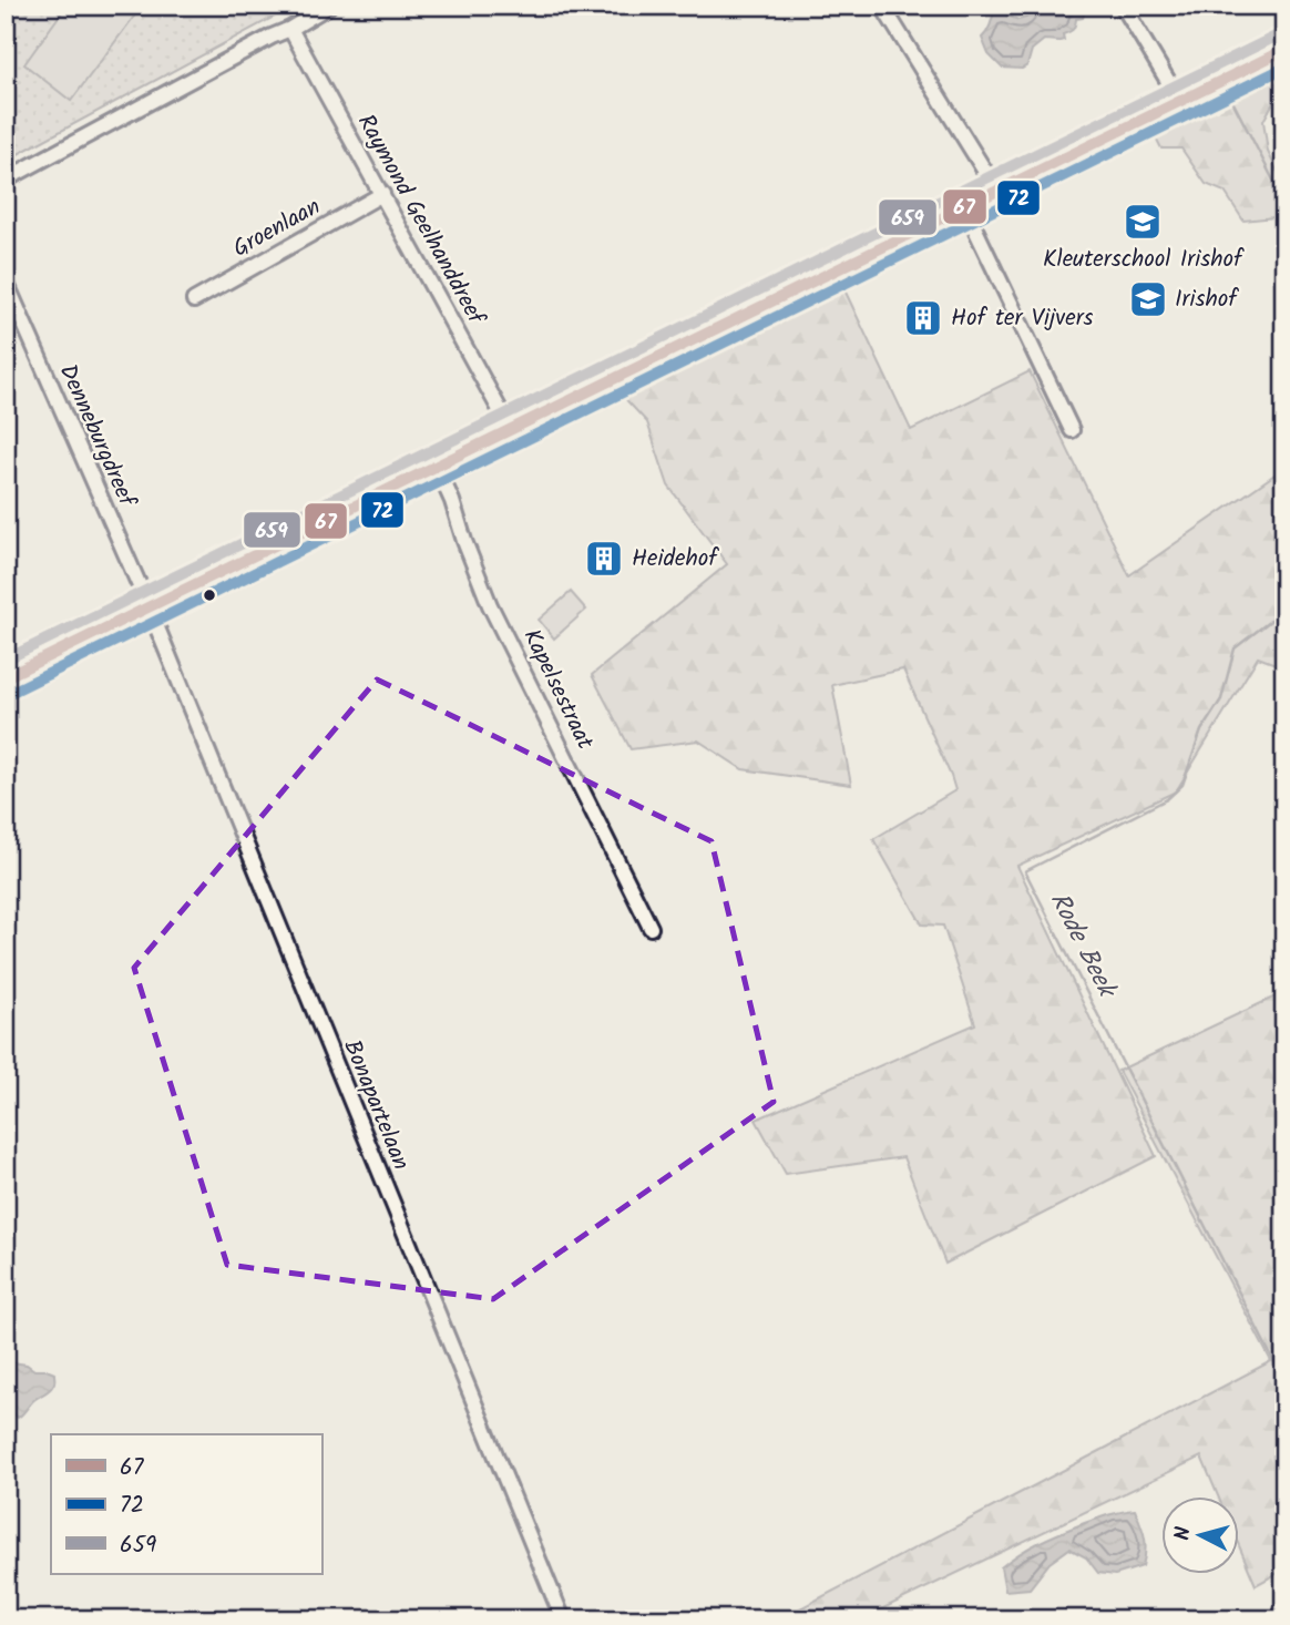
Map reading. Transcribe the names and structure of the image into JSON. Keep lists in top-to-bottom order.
{
  "streets": {
    "street": [
      "Raymond Geelhanddreef",
      "Groenlaan",
      "Denneburgdreef",
      "Kapelsestraat",
      "Bonapartelaan"
    ]
  },
  "crossings": [
    ["Raymond Geelhanddreef", "Groenlaan"],
    ["Denneburgdreef", "Bonapartelaan"]
  ],
  "water": ["Rode Beek"],
  "places": {
    "school or university": ["Kleuterschool Irishof", "Irishof"],
    "building": ["Hof ter Vijvers", "Heidehof"]
  },
  "lines": ["transit line 659", "transit line 67", "transit line 72"],
  "legend": ["67", "72", "659"],
  "north": "left"
}
